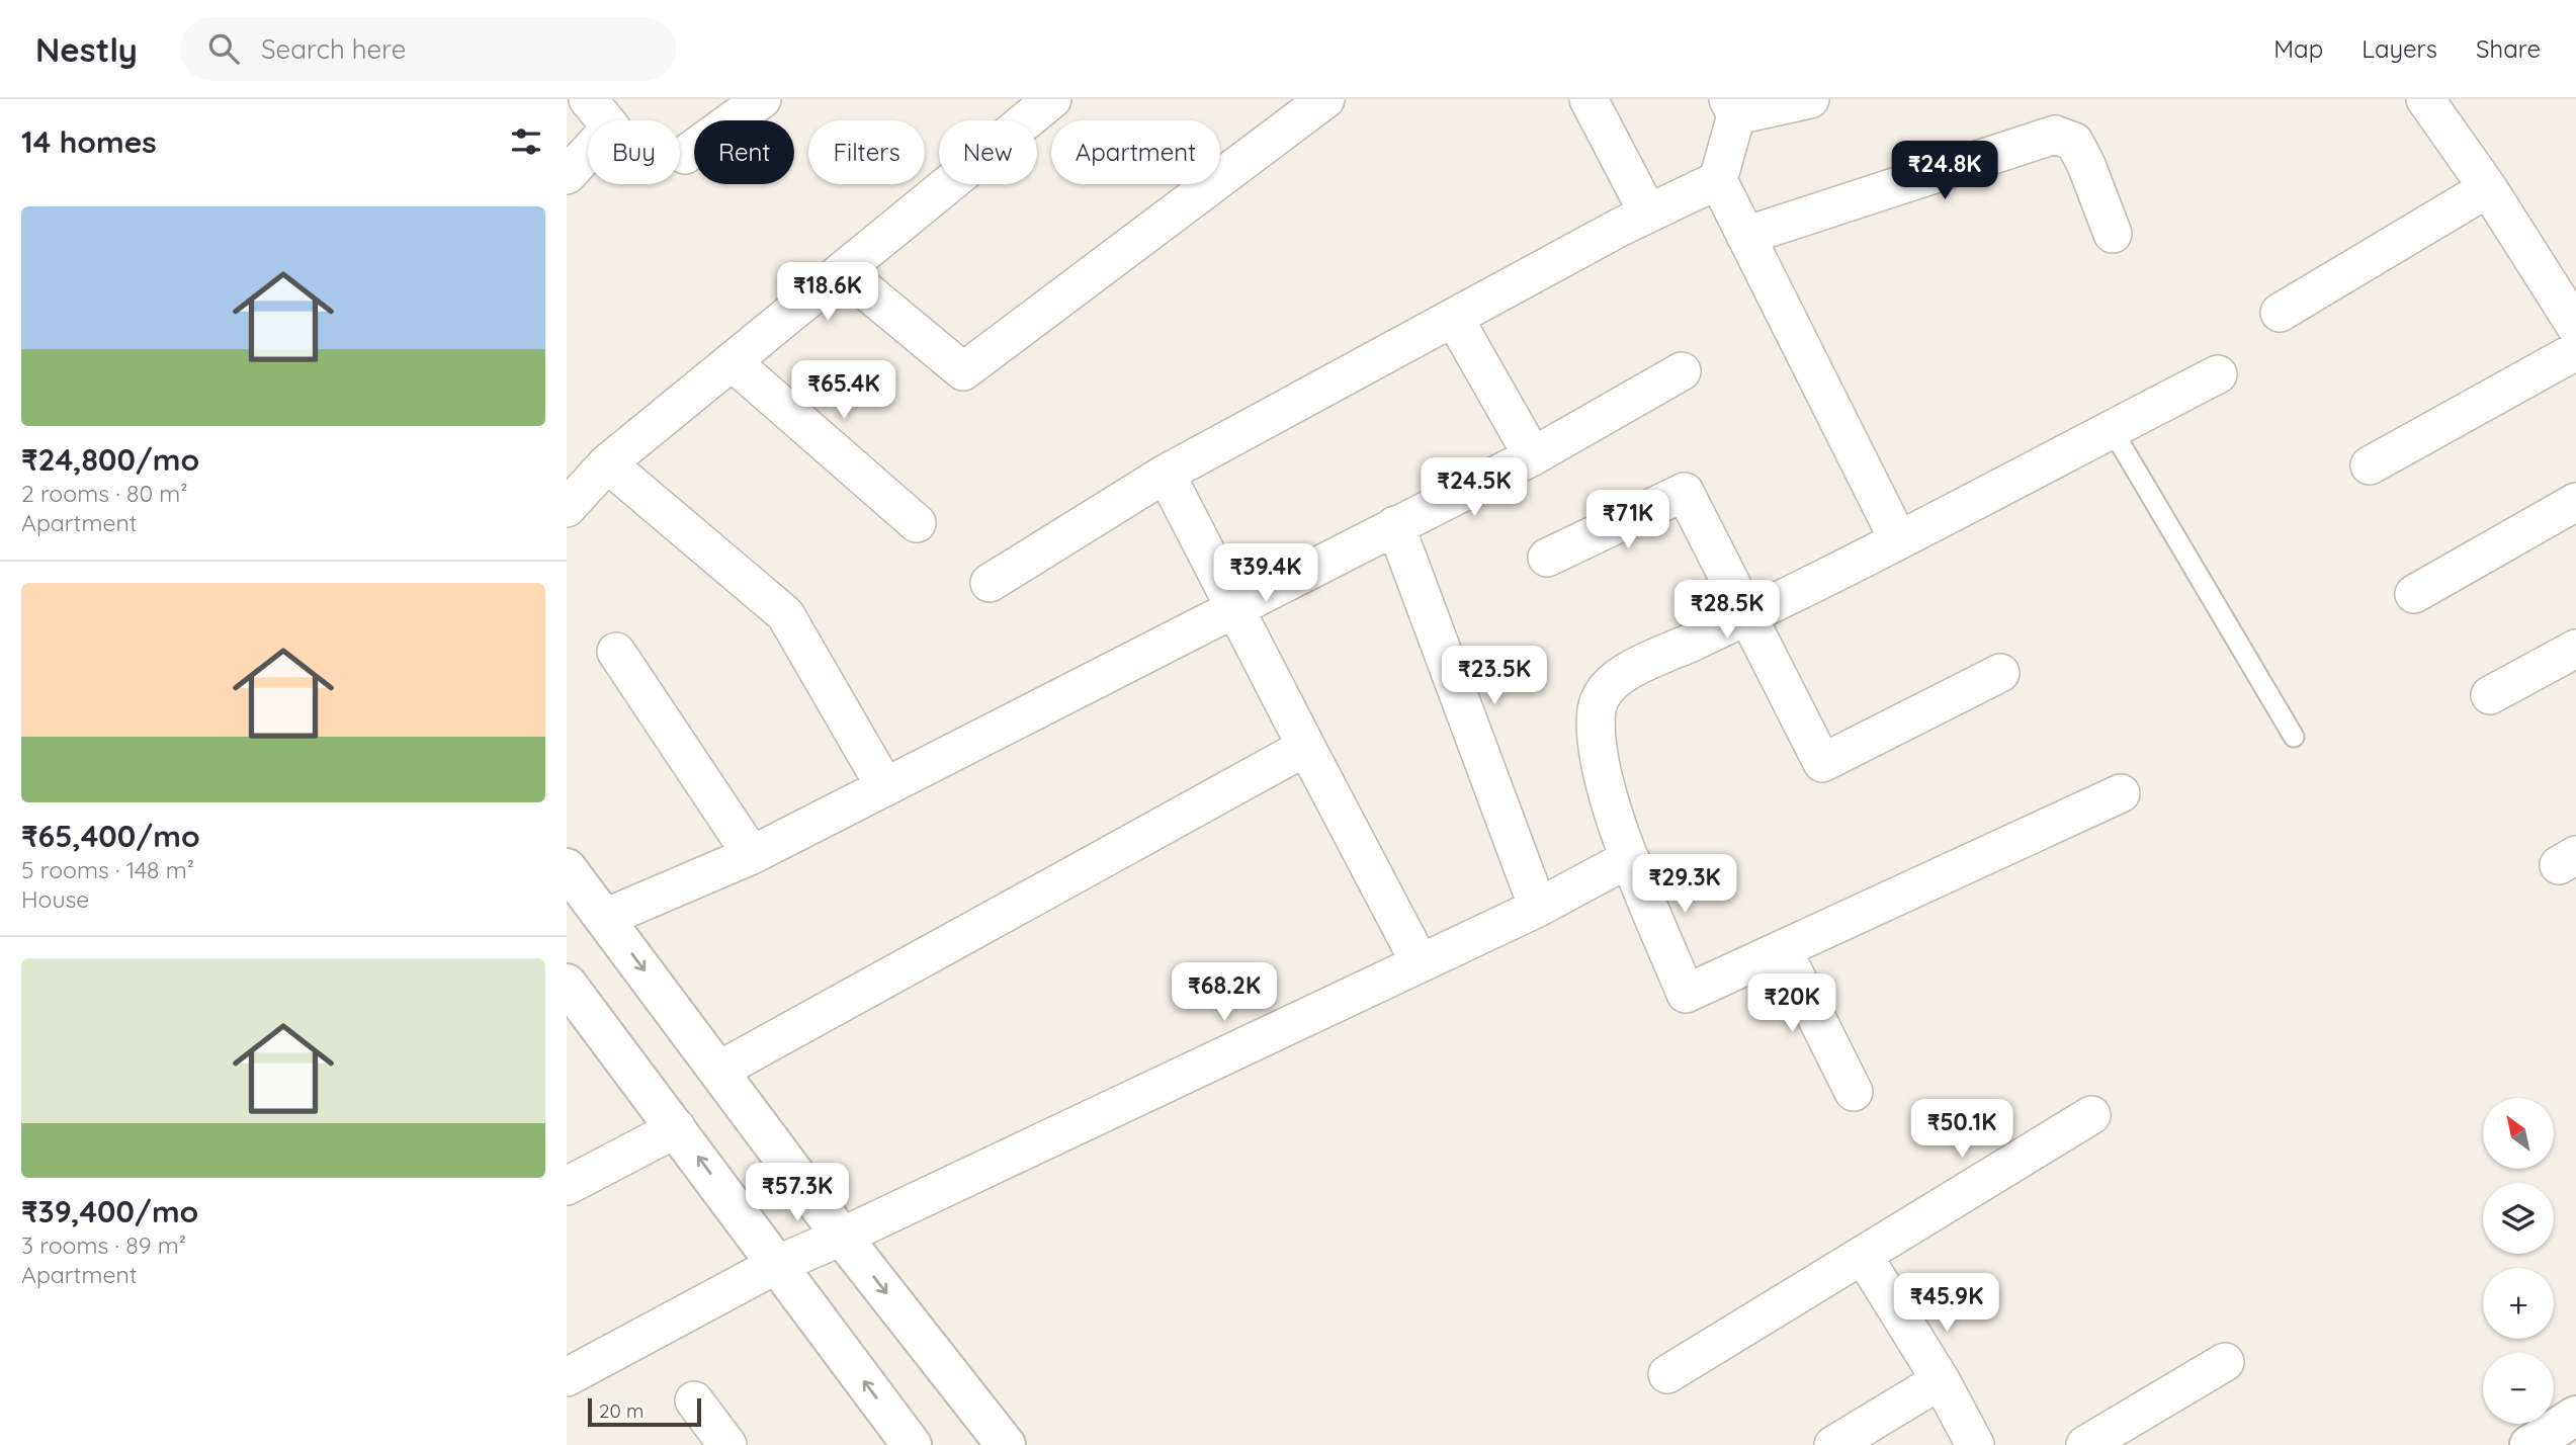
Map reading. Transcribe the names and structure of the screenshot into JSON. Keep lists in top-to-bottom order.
{
  "scale_bar": "20 m",
  "north": "top left",
  "page": {
    "header": "Nestly",
    "search": "Search here",
    "nav": ["Map", "Layers", "Share"],
    "heading": "14 homes",
    "chip": [
      "Buy",
      "Rent",
      "Filters",
      "New",
      "Apartment"
    ],
    "price": [
      "₹24.8K",
      "₹18.6K",
      "₹65.4K",
      "₹24.5K",
      "₹71K",
      "₹39.4K",
      "₹28.5K",
      "₹23.5K",
      "₹29.3K",
      "₹68.2K",
      "₹20K",
      "₹50.1K",
      "₹57.3K",
      "₹45.9K"
    ],
    "list": [
      {
        "name": "₹24,800/mo",
        "note": "2 rooms · 80 m² · Apartment"
      },
      {
        "name": "₹65,400/mo",
        "note": "5 rooms · 148 m² · House"
      },
      {
        "name": "₹39,400/mo",
        "note": "3 rooms · 89 m² · Apartment"
      }
    ],
    "map_buttons": ["+", "−"],
    "scale": "20 m"
  }
}
